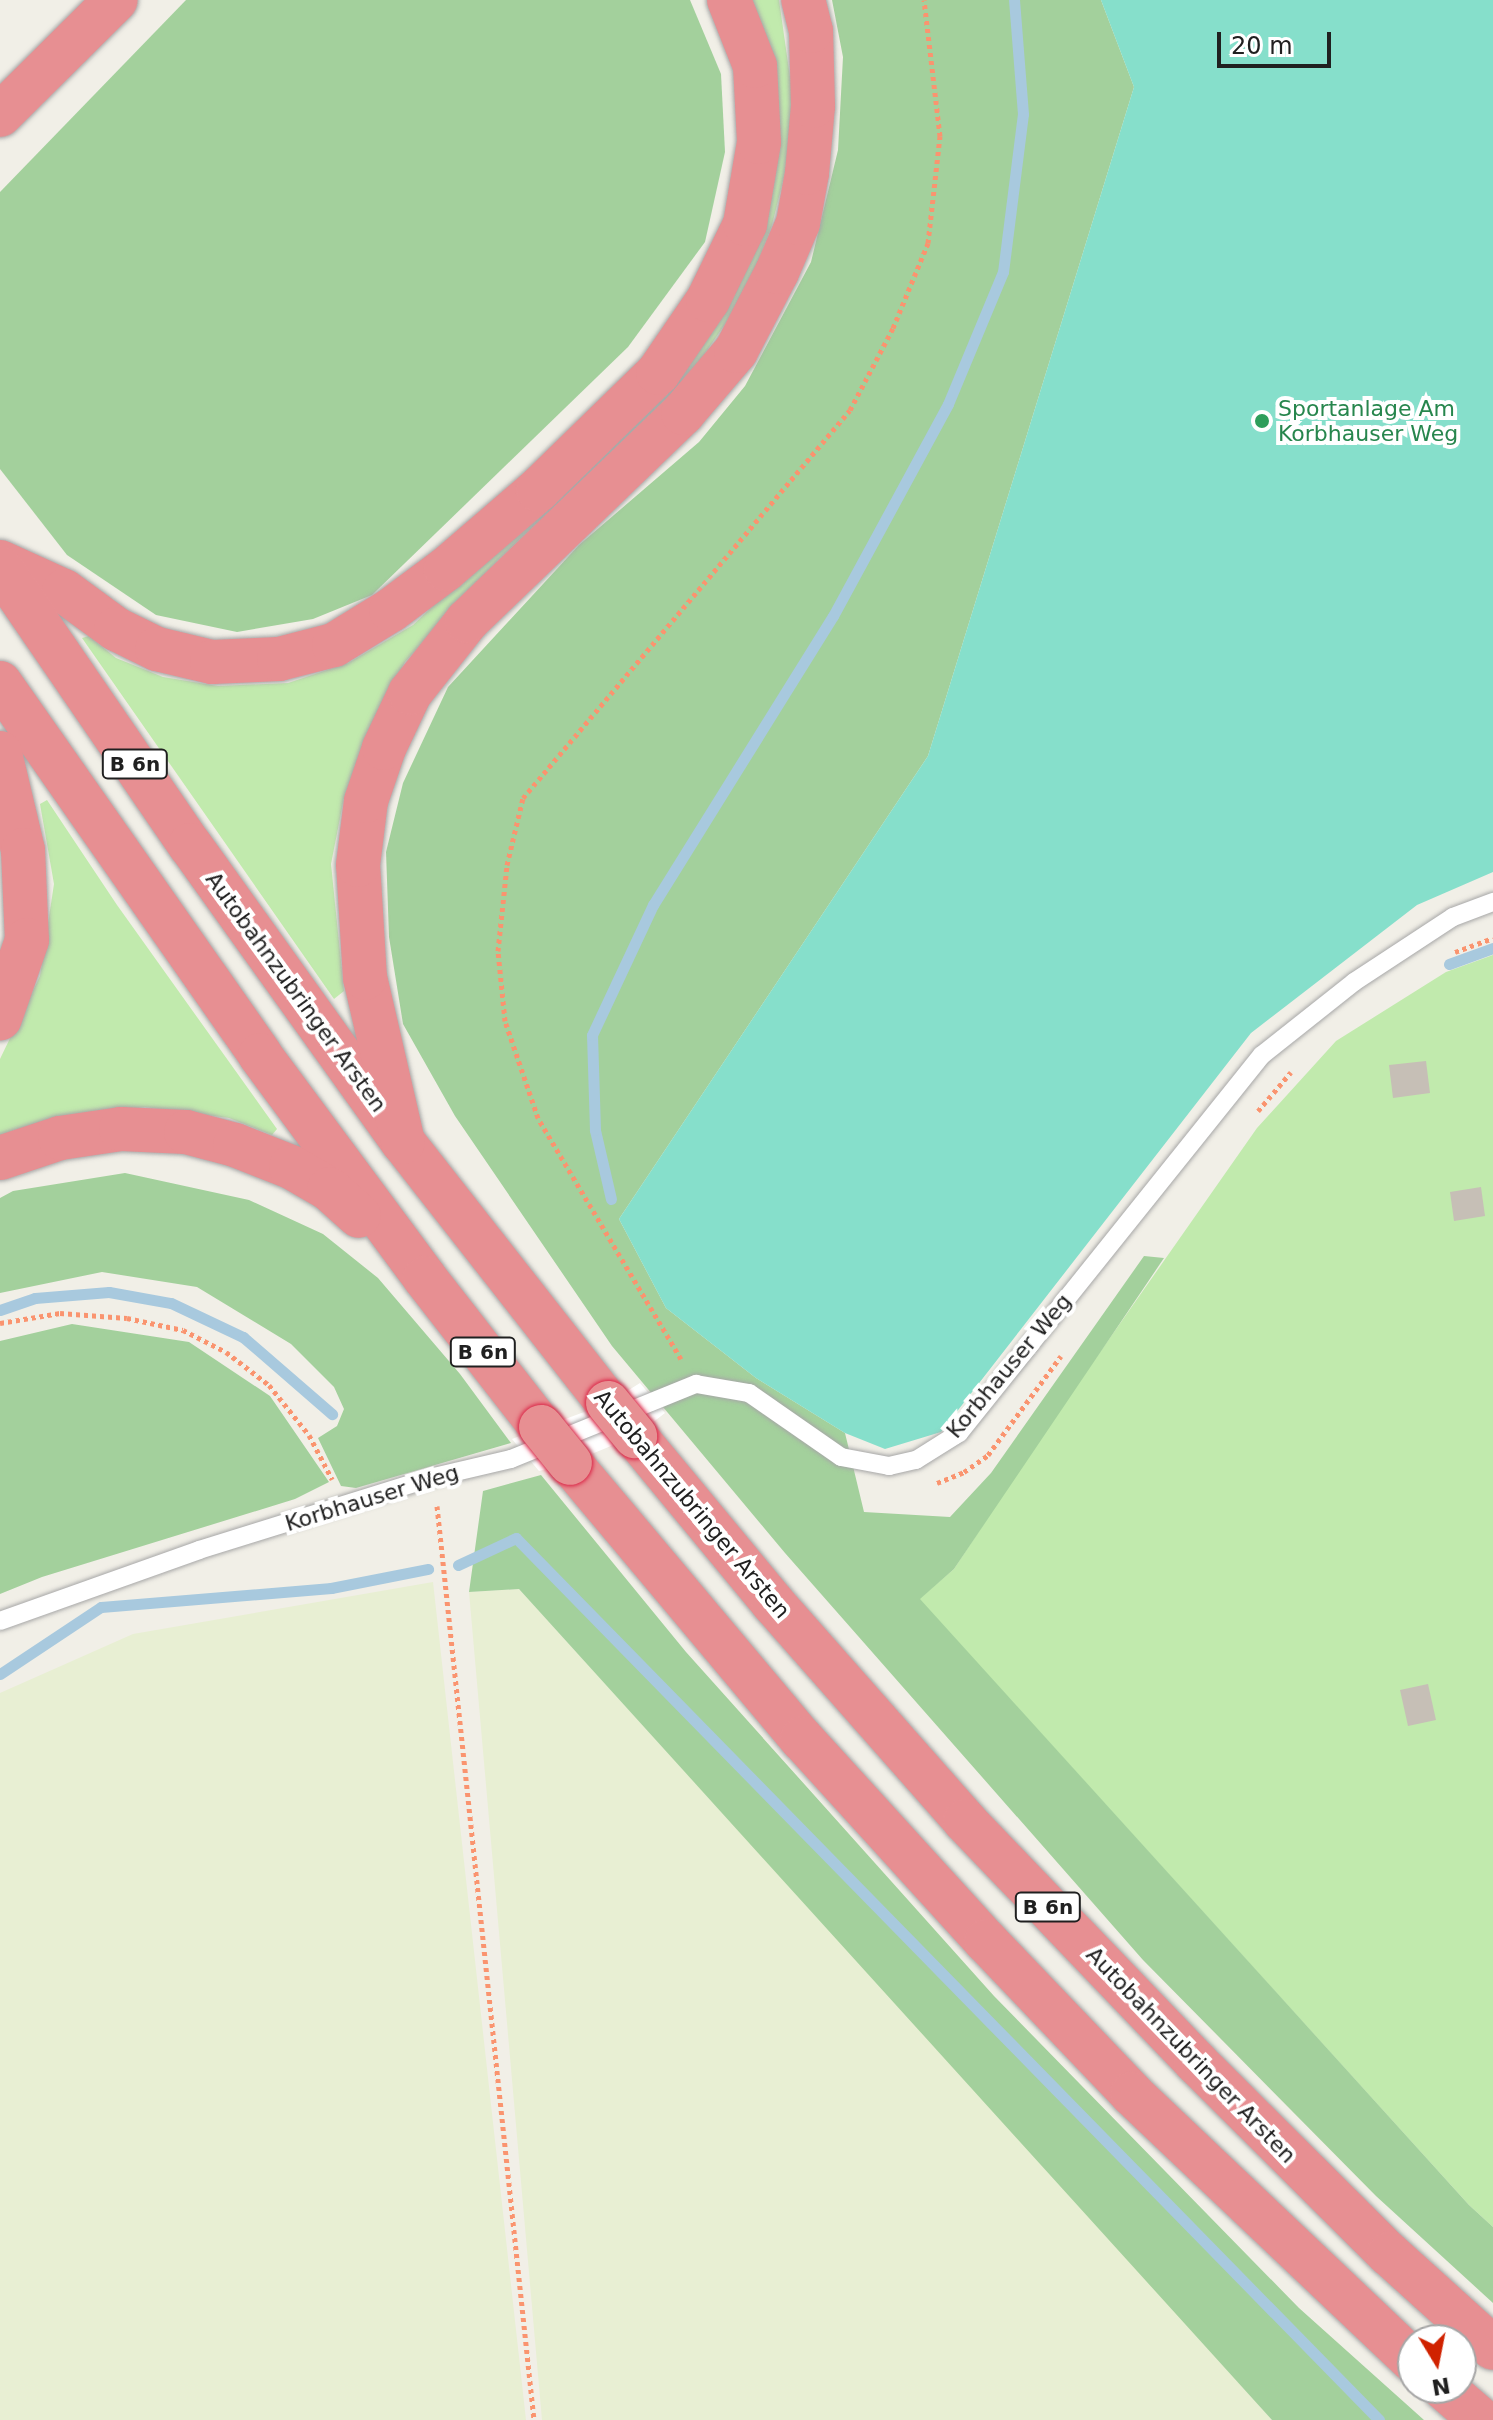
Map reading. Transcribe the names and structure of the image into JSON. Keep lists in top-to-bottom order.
{
  "streets": {
    "highway": ["B 6n", "Autobahnzubringer Arsten"],
    "lane": ["Korbhauser Weg"]
  },
  "places": ["Sportanlage Am Korbhauser Weg"],
  "scale_bar": "20 m",
  "north": "bottom"
}
